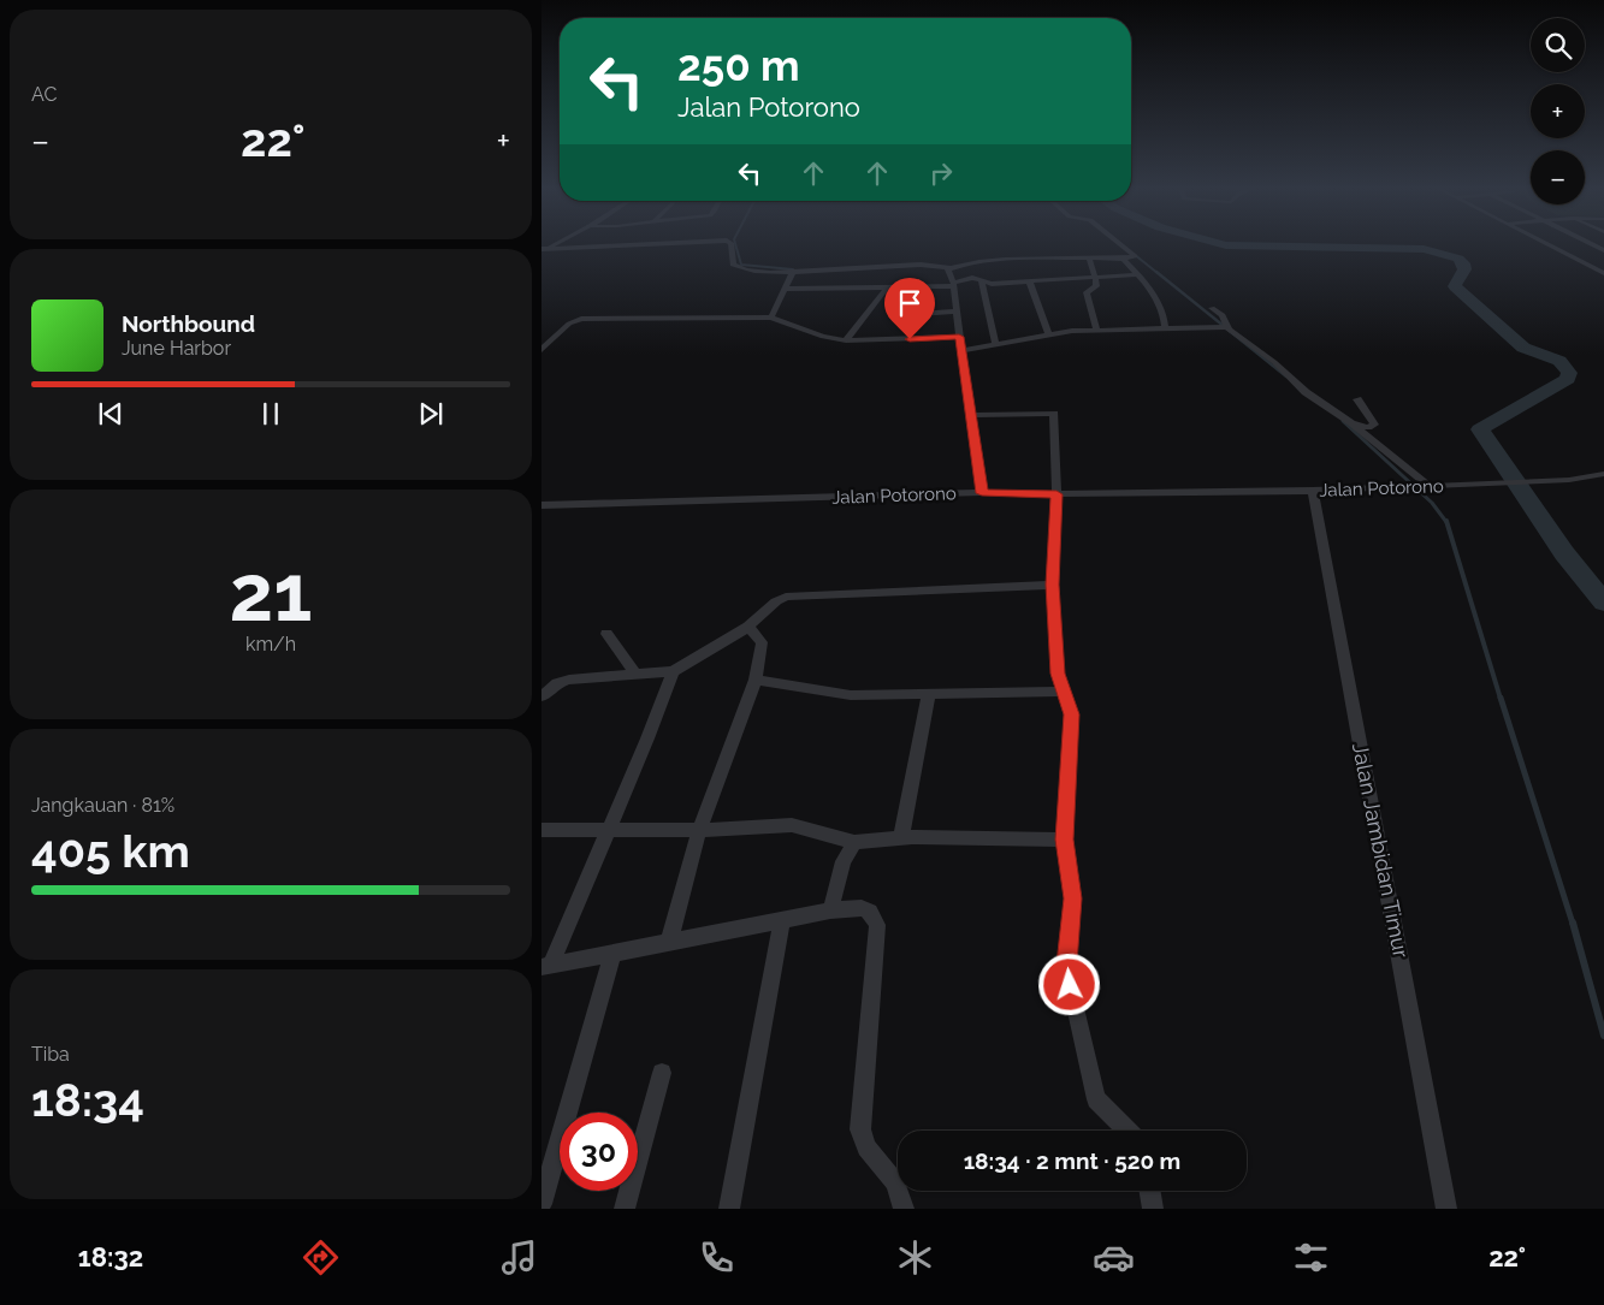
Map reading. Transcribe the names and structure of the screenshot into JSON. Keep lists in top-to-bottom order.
{
  "streets": {
    "street": ["Jalan Potorono", "Jalan Jambidan Timur"]
  },
  "crossings": [
    ["Jalan Potorono", "Jalan Jambidan Timur"]
  ],
  "page": {
    "tile": [
      "AC",
      ["21", "km/h"],
      ["Jangkauan · 81%", "405 km"],
      ["Tiba", "18:34"]
    ],
    "map_buttons": ["+", "−"],
    "turn": ["250 m", "Jalan Potorono"],
    "heat": ["−", "22°", "+"],
    "song": ["Northbound", "June Harbor"],
    "limit": "30",
    "trip": "18:34 · 2 mnt · 520 m",
    "tabs": ["18:32", "22°"]
  }
}
